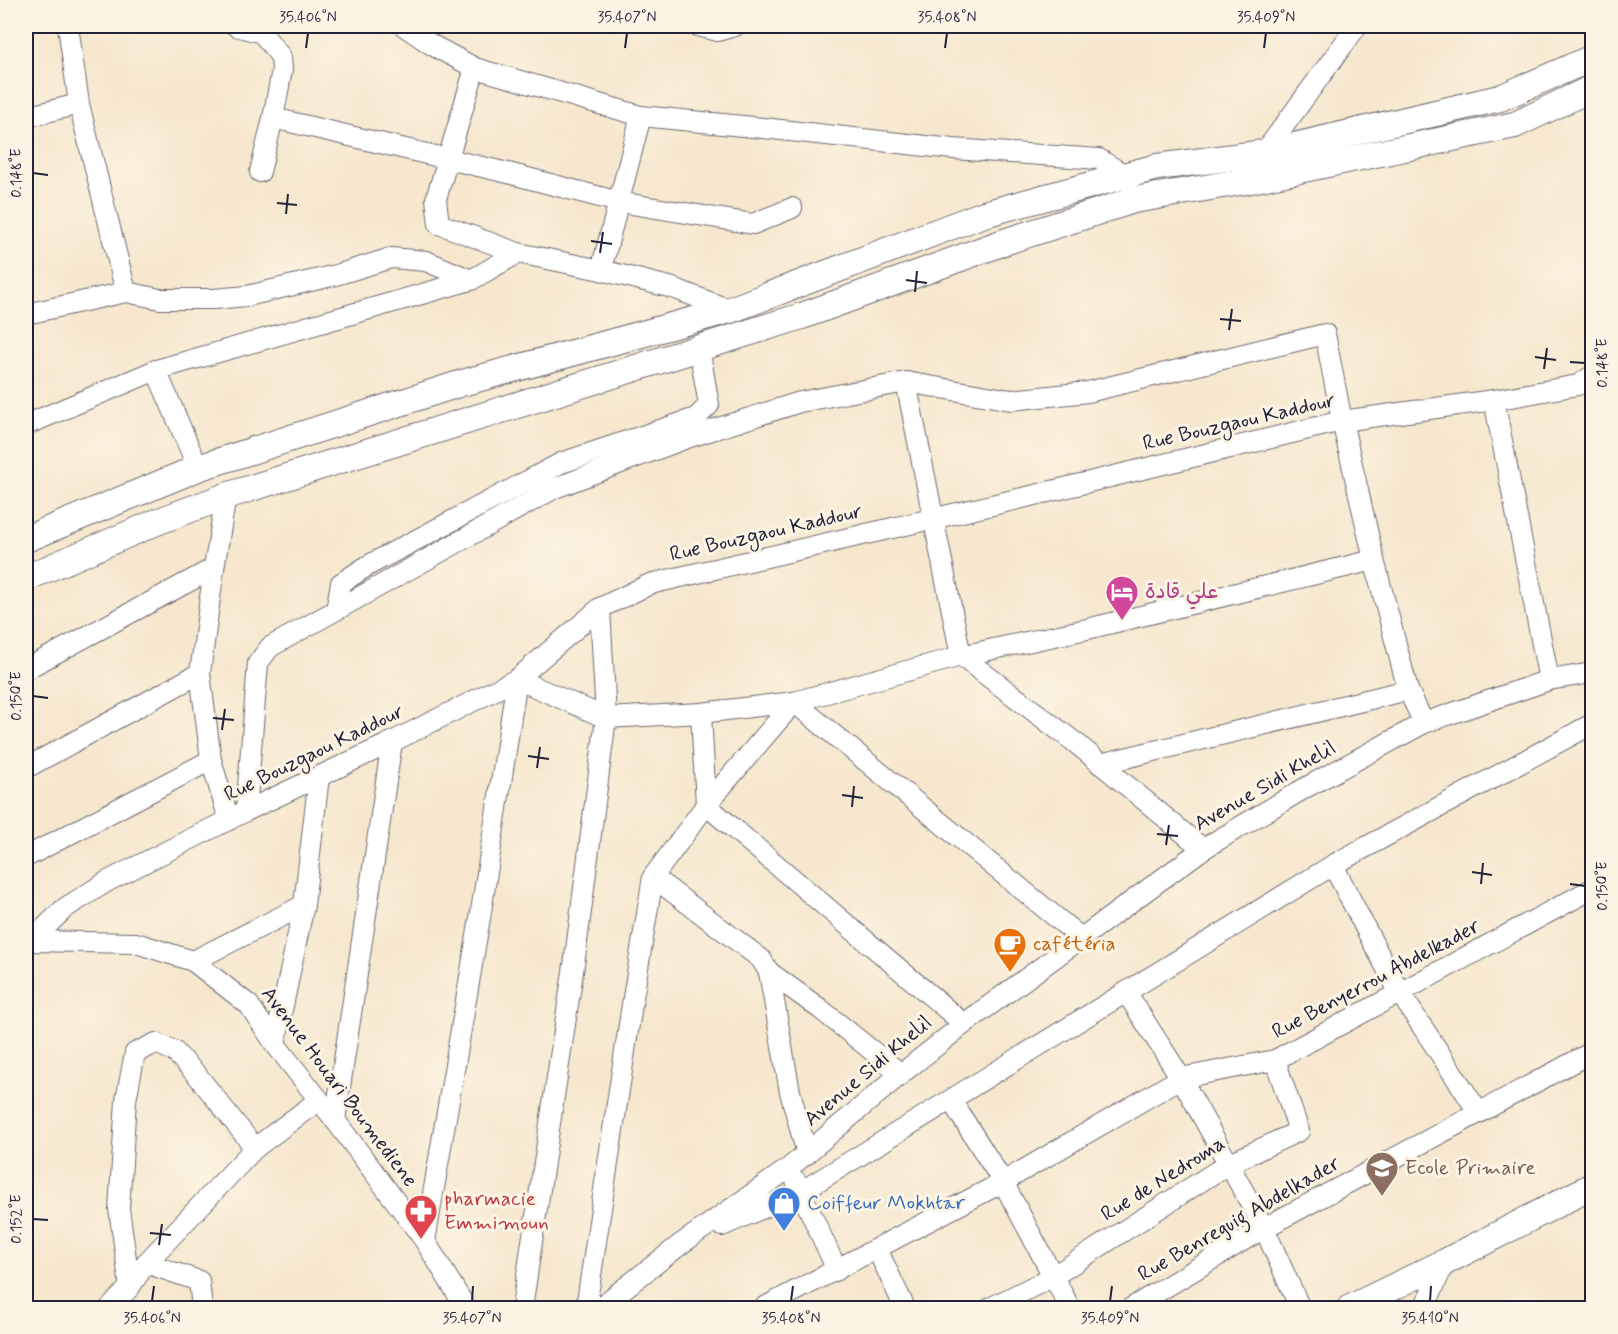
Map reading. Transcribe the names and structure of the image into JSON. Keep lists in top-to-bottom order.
{
  "streets": {
    "street": [
      "Rue Bouzgaou Kaddour",
      "Avenue Sidi Khelil",
      "Rue Benyerrou Abdelkader",
      "Avenue Houari Boumediene",
      "Rue de Nedroma",
      "Rue Benreguig Abdelkader"
    ]
  },
  "crossings": [
    ["Rue Bouzgaou Kaddour", "Avenue Houari Boumediene"],
    ["Rue Benyerrou Abdelkader", "Rue de Nedroma"]
  ],
  "places": {
    "hotel": ["علي قادة"],
    "cafe": ["cafétéria"],
    "school or university": ["Ecole Primaire"],
    "shop": ["Coiffeur Mokhtar"],
    "pharmacy": ["pharmacie Emmimoun"]
  },
  "coordinates": [
    "35.406°N",
    "35.407°N",
    "35.408°N",
    "35.409°N",
    "0.148°E",
    "0.150°E",
    "0.152°E",
    "35.410°N"
  ]
}
